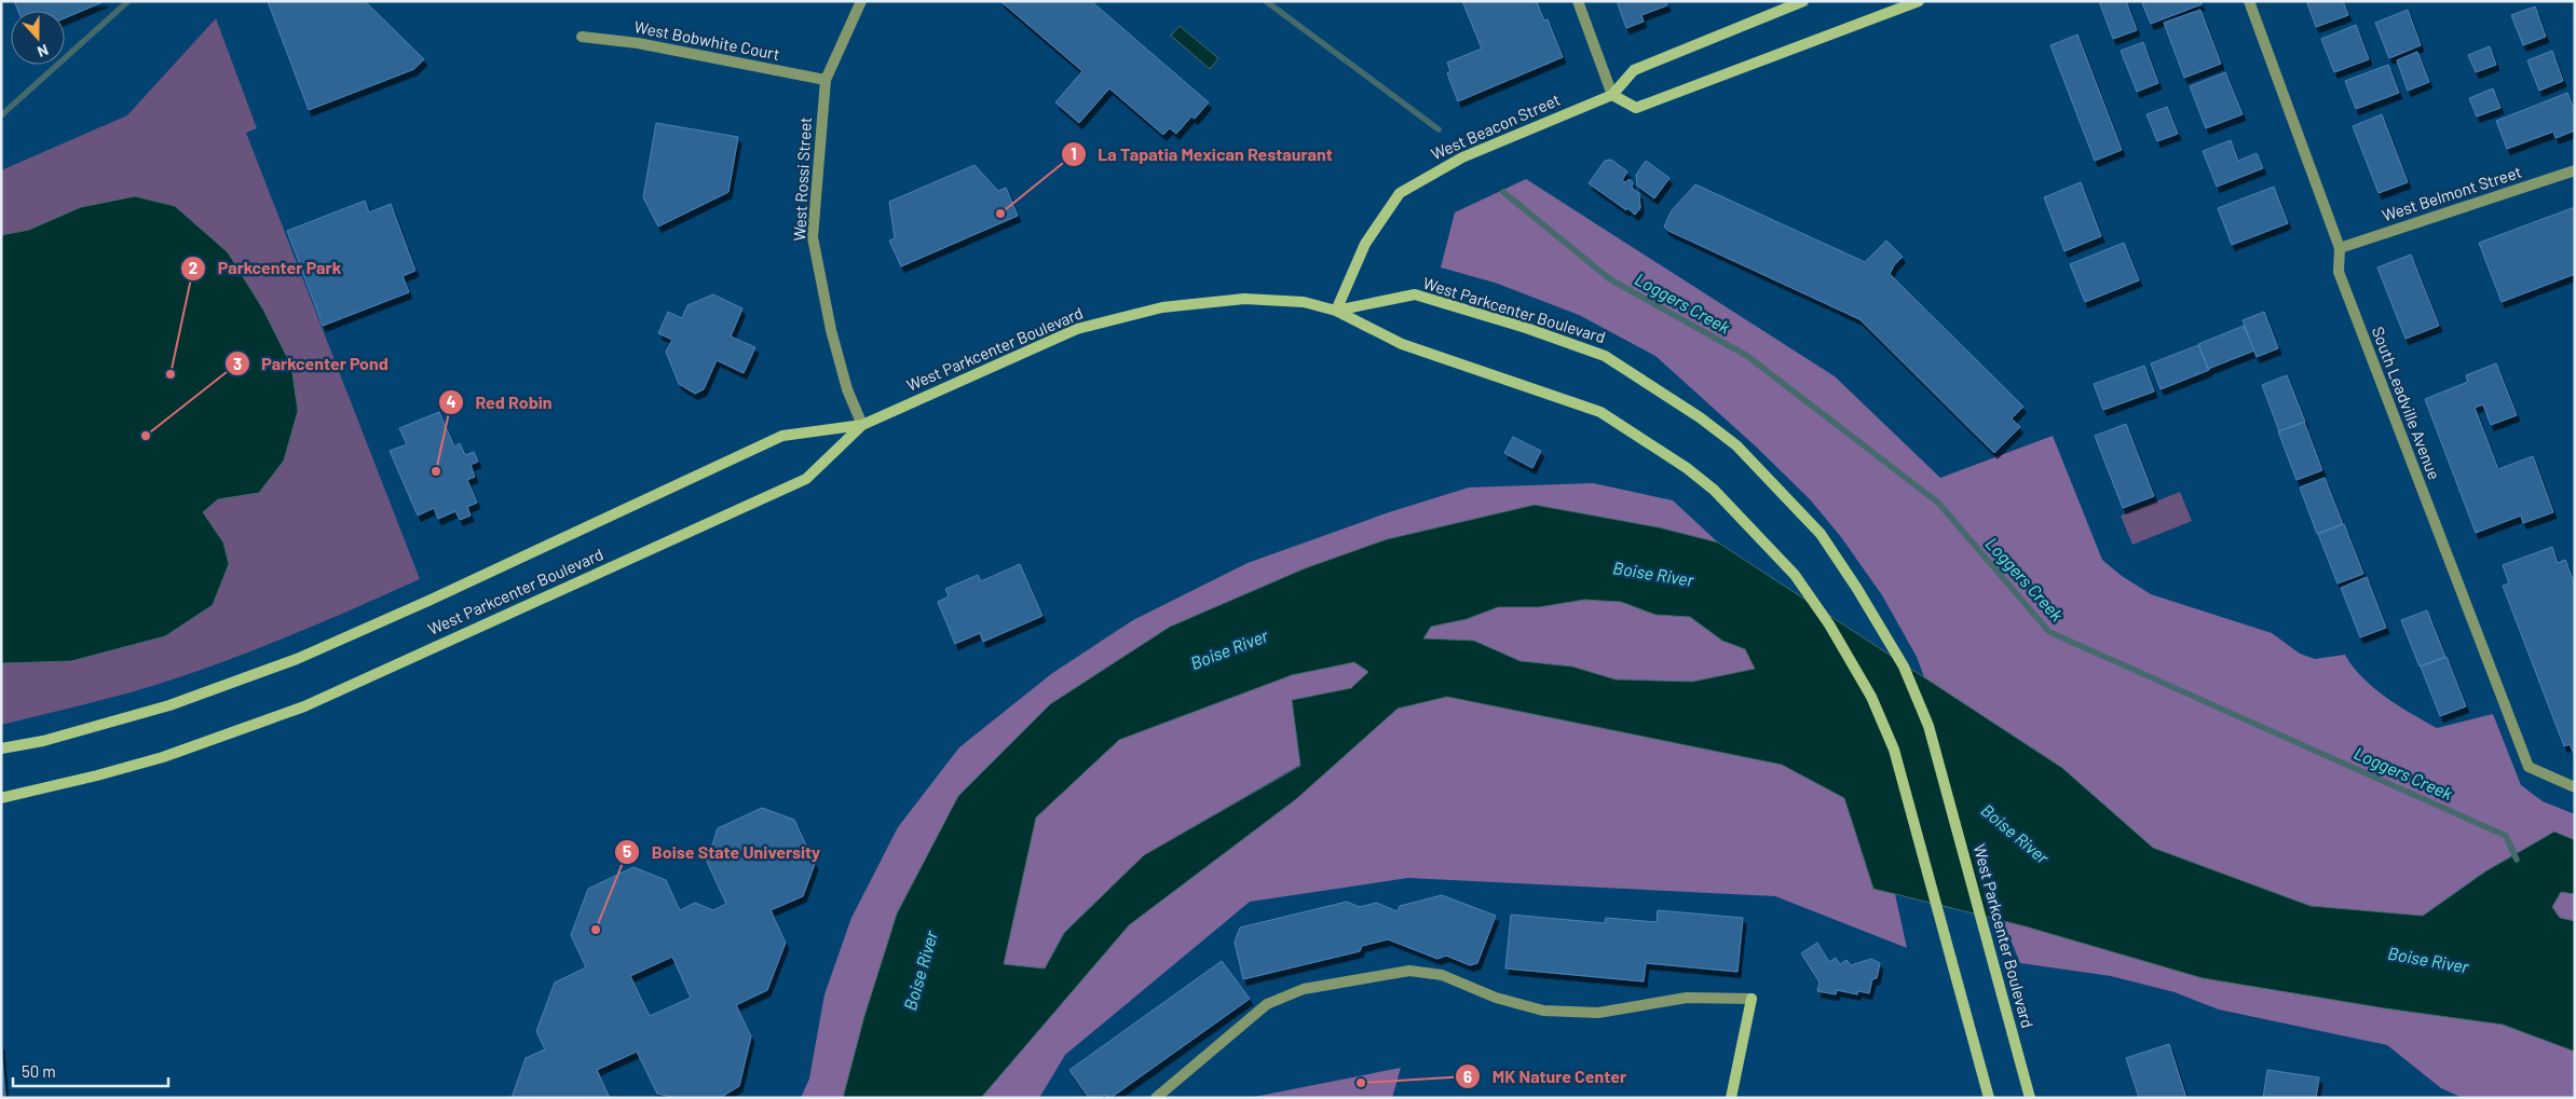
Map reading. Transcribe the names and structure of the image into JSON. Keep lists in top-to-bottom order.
{
  "streets": {
    "main road": ["West Beacon Street", "West Parkcenter Boulevard"],
    "street": [
      "West Bobwhite Court",
      "West Rossi Street",
      "West Belmont Street",
      "South Leadville Avenue"
    ]
  },
  "crossings": [
    ["West Bobwhite Court", "West Rossi Street"],
    ["West Beacon Street", "West Parkcenter Boulevard"],
    ["West Rossi Street", "West Parkcenter Boulevard"],
    ["West Belmont Street", "South Leadville Avenue"]
  ],
  "water": ["Loggers Creek", "Boise River"],
  "places": [
    "La Tapatia Mexican Restaurant",
    "Parkcenter Park",
    "Parkcenter Pond",
    "Red Robin",
    "Boise State University",
    "MK Nature Center"
  ],
  "scale_bar": "50 m",
  "north": "bottom"
}
